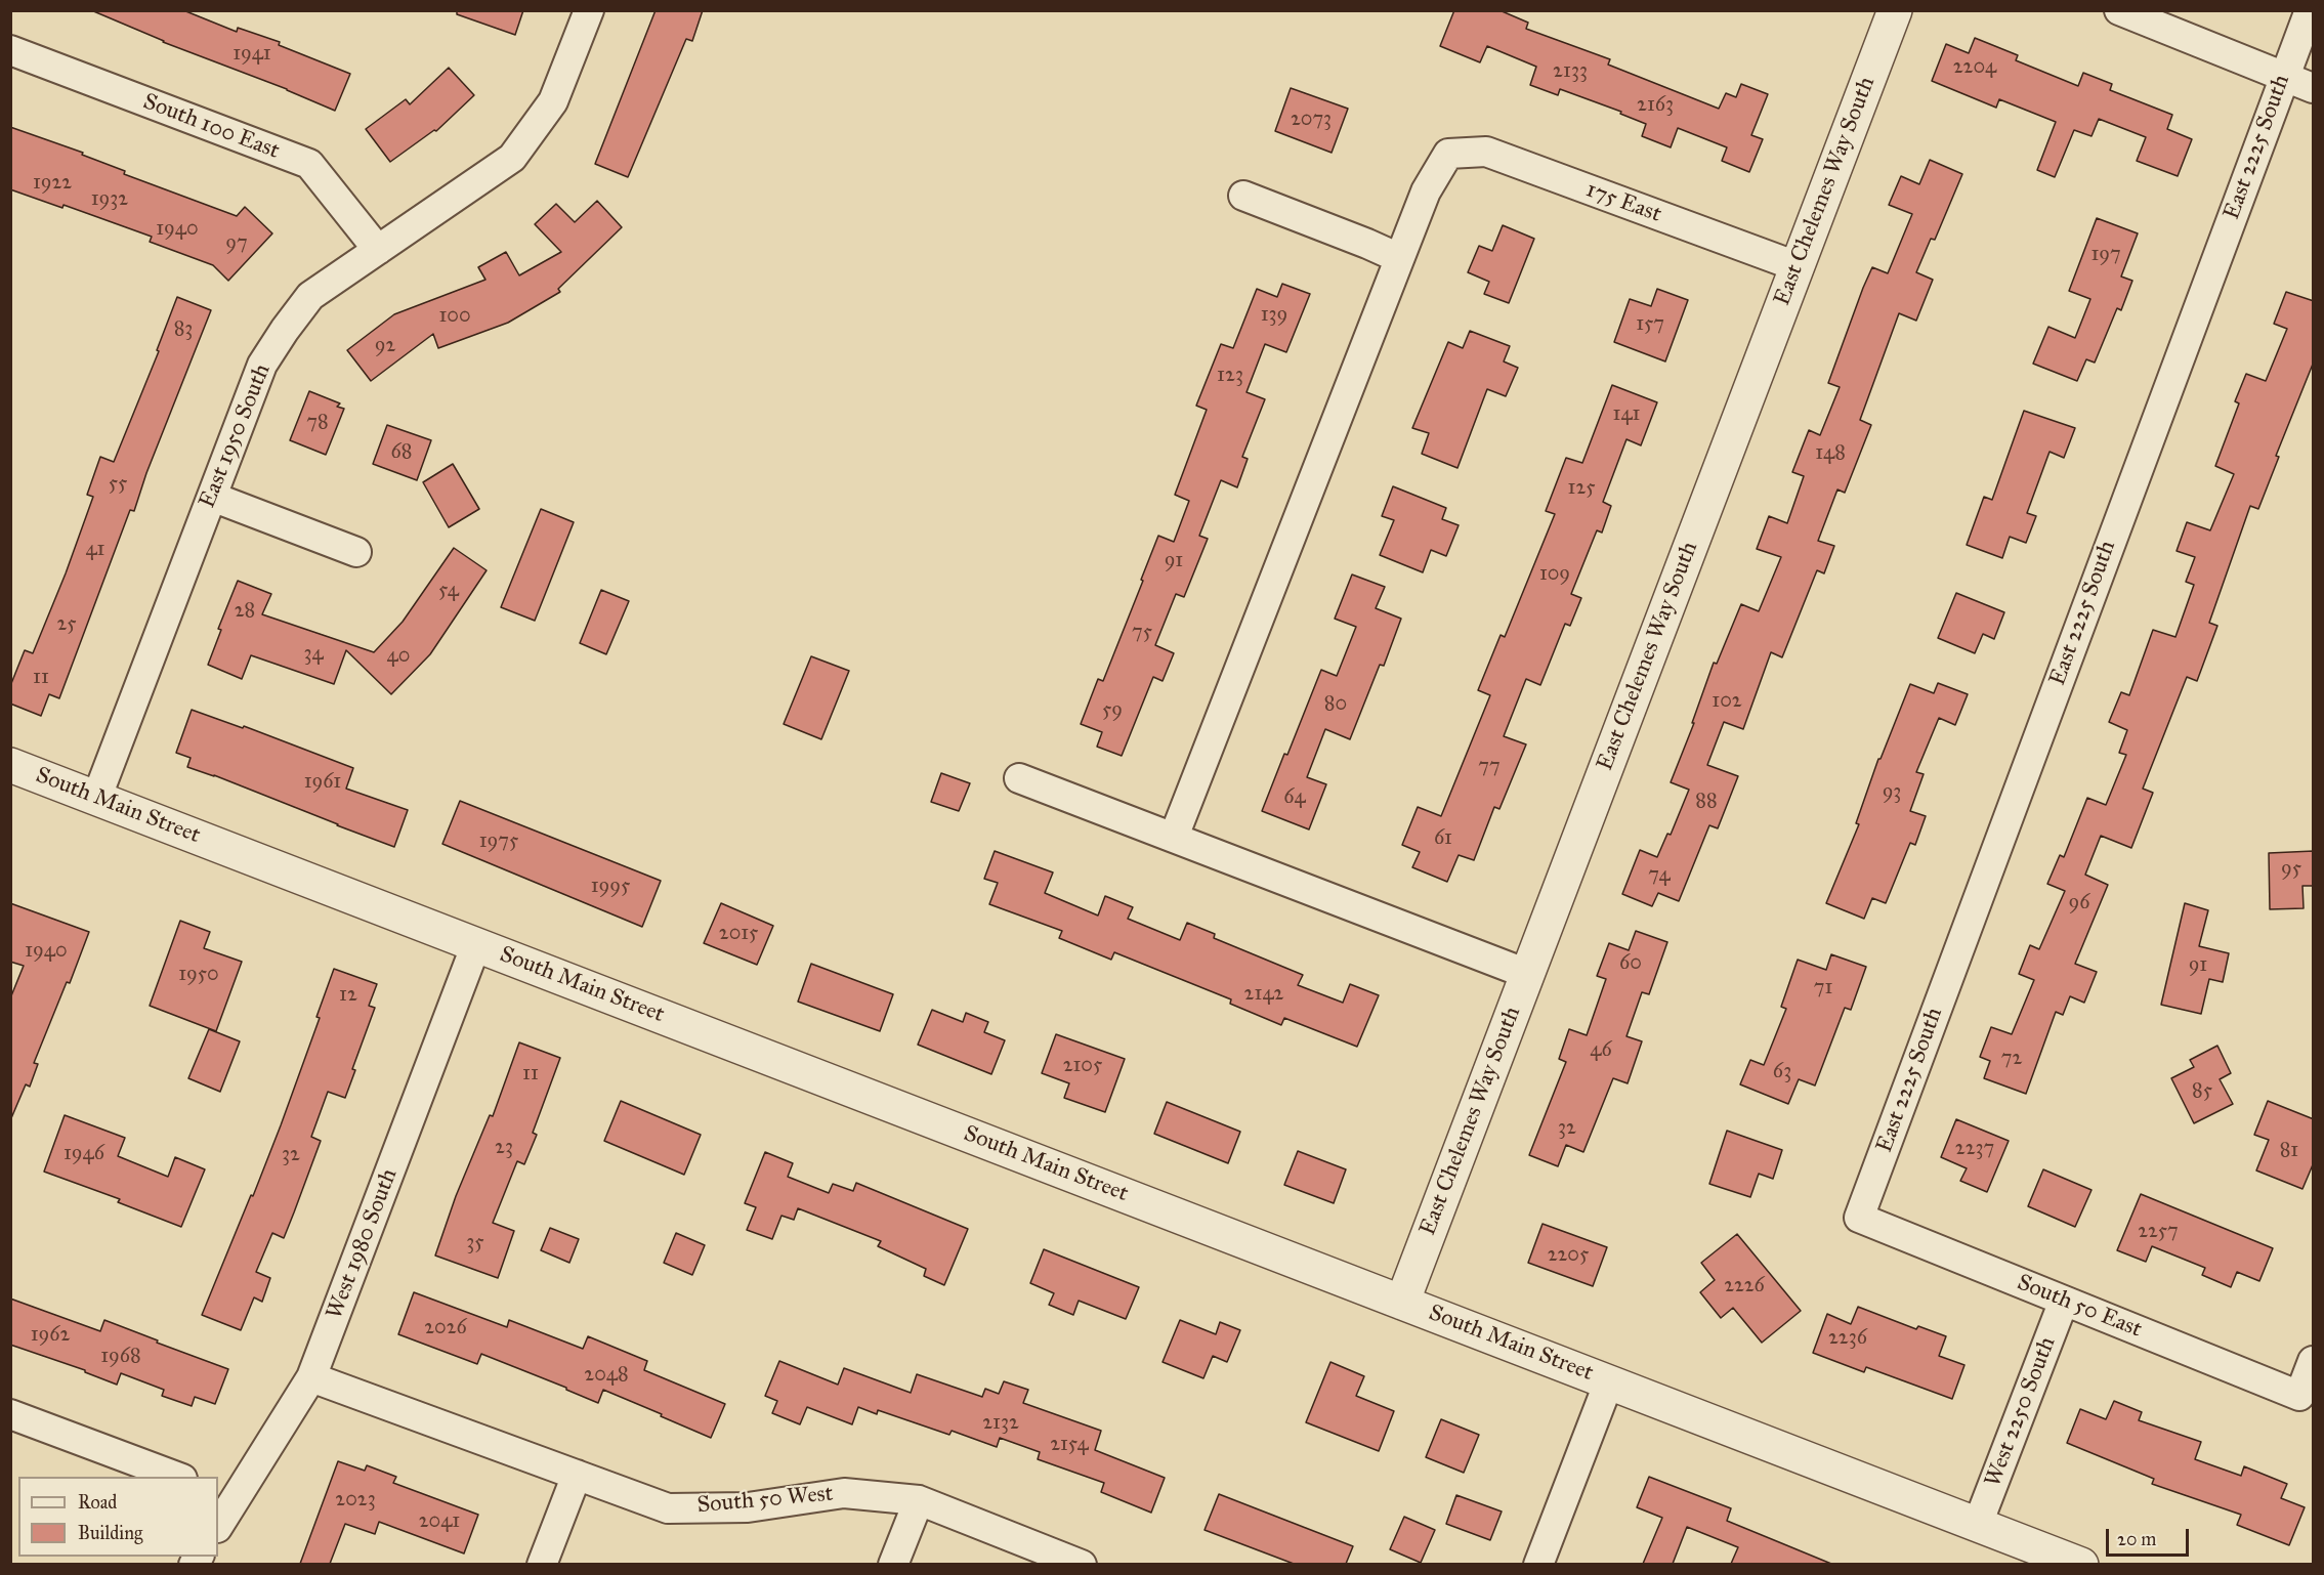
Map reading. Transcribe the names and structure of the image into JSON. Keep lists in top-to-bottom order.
{
  "streets": {
    "street": [
      "South 100 East",
      "East 2225 South",
      "East Chelemes Way South",
      "175 East",
      "East 1950 South",
      "South Main Street",
      "West 1980 South",
      "South 50 East",
      "West 2250 South",
      "South 50 West"
    ]
  },
  "crossings": [
    ["South 100 East", "East 1950 South"],
    ["East 2225 South", "South 50 East"],
    ["East Chelemes Way South", "175 East"],
    ["East Chelemes Way South", "South Main Street"],
    ["East 1950 South", "South Main Street"],
    ["South Main Street", "West 1980 South"],
    ["South Main Street", "West 2250 South"],
    ["West 1980 South", "South 50 West"],
    ["South 50 East", "West 2250 South"]
  ],
  "house_numbers": [
    "1941",
    "2204",
    "2133",
    "2163",
    "2073",
    "1922",
    "1932",
    "1940",
    "97",
    "197",
    "139",
    "100",
    "157",
    "83",
    "92",
    "123",
    "141",
    "78",
    "68",
    "148",
    "55",
    "125",
    "41",
    "91",
    "109",
    "54",
    "28",
    "25",
    "75",
    "34",
    "40",
    "11",
    "102",
    "80",
    "59",
    "77",
    "1961",
    "93",
    "64",
    "88",
    "61",
    "1975",
    "95",
    "74",
    "1995",
    "96",
    "2015",
    "1940",
    "60",
    "91",
    "1950",
    "71",
    "2142",
    "12",
    "46",
    "72",
    "2105",
    "63",
    "11",
    "85",
    "32",
    "23",
    "2237",
    "81",
    "1946",
    "32",
    "2257",
    "35",
    "2205",
    "2226",
    "2026",
    "1962",
    "2236",
    "1968",
    "2048",
    "2132",
    "2154",
    "2023",
    "2041"
  ],
  "legend": ["Road", "Building"],
  "scale_bar": "20 m"
}
